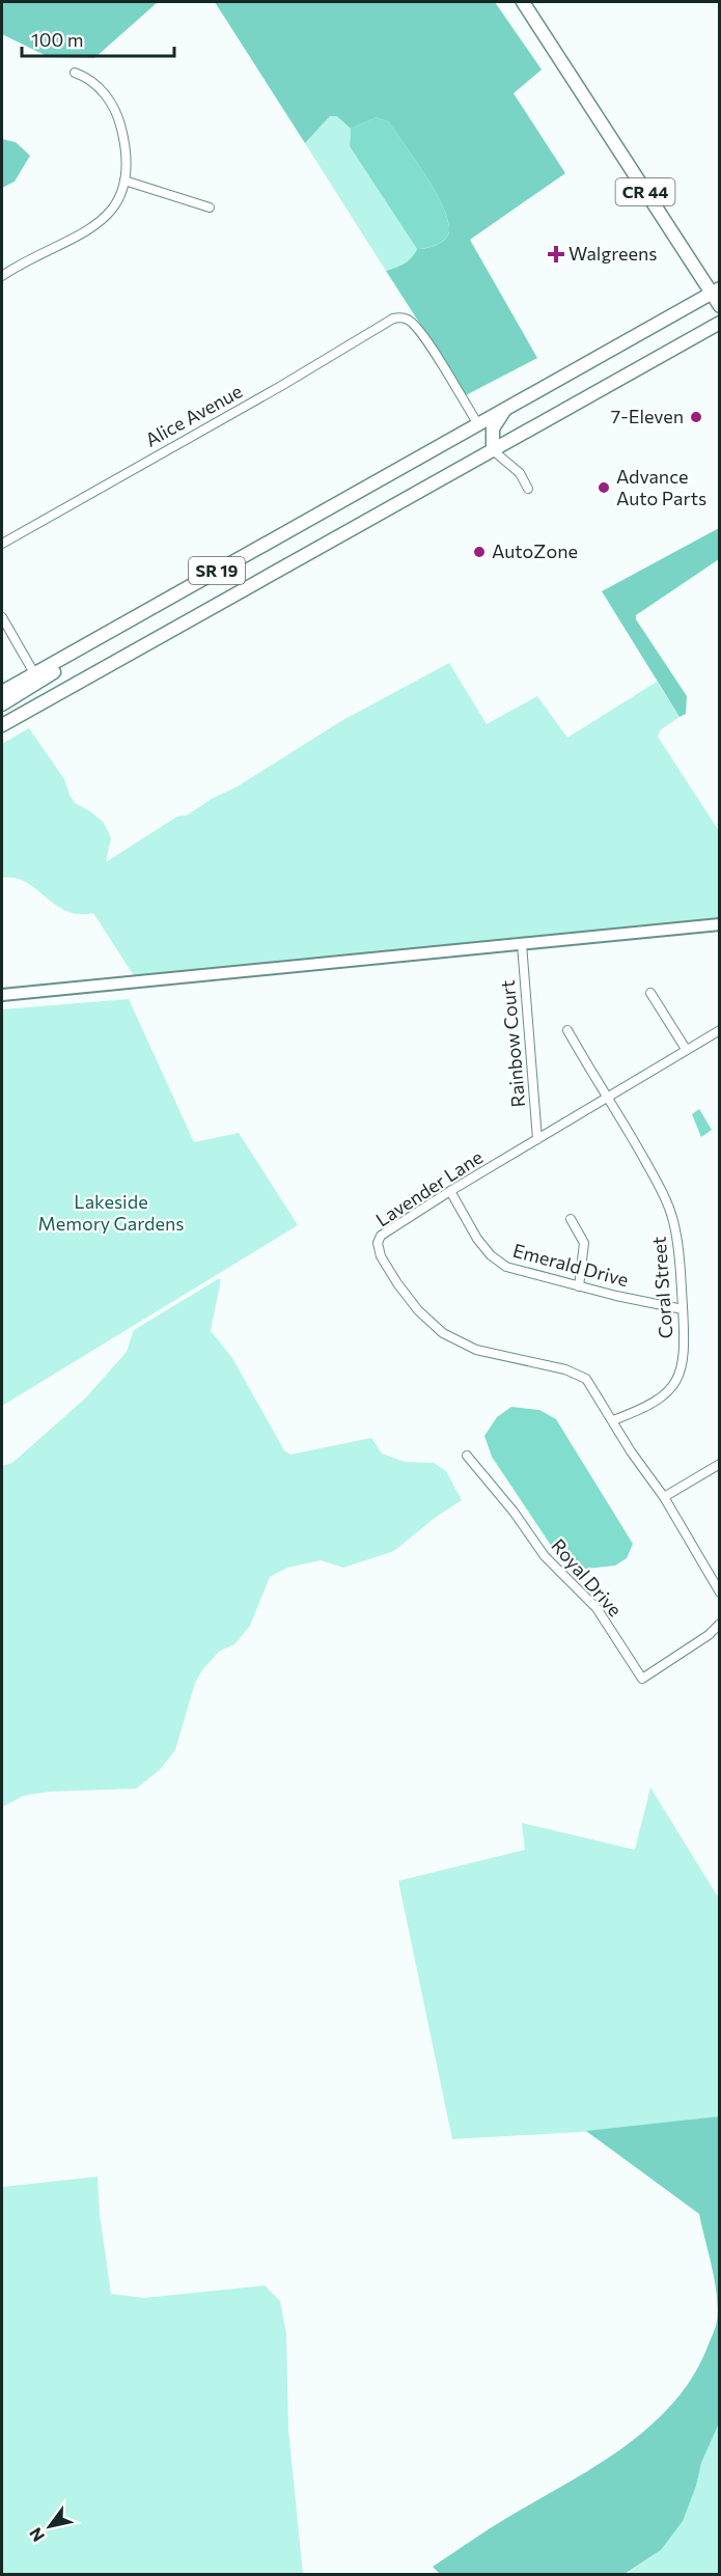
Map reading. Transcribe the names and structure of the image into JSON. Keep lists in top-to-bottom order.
{
  "streets": {
    "main road": ["CR 44", "SR 19"],
    "street": [
      "Alice Avenue",
      "Rainbow Court",
      "Lavender Lane",
      "Emerald Drive",
      "Coral Street",
      "Royal Drive"
    ]
  },
  "crossings": [
    ["CR 44", "SR 19"],
    ["Alice Avenue", "SR 19"],
    ["Rainbow Court", "Lavender Lane"],
    ["Lavender Lane", "Emerald Drive"],
    ["Lavender Lane", "Coral Street"],
    ["Emerald Drive", "Coral Street"]
  ],
  "parks": ["Lakeside Memory Gardens"],
  "places": {
    "health": ["Walgreens"],
    "other": ["7-Eleven", "Advance Auto Parts", "AutoZone"]
  },
  "scale_bar": "100 m",
  "north": "bottom left"
}
